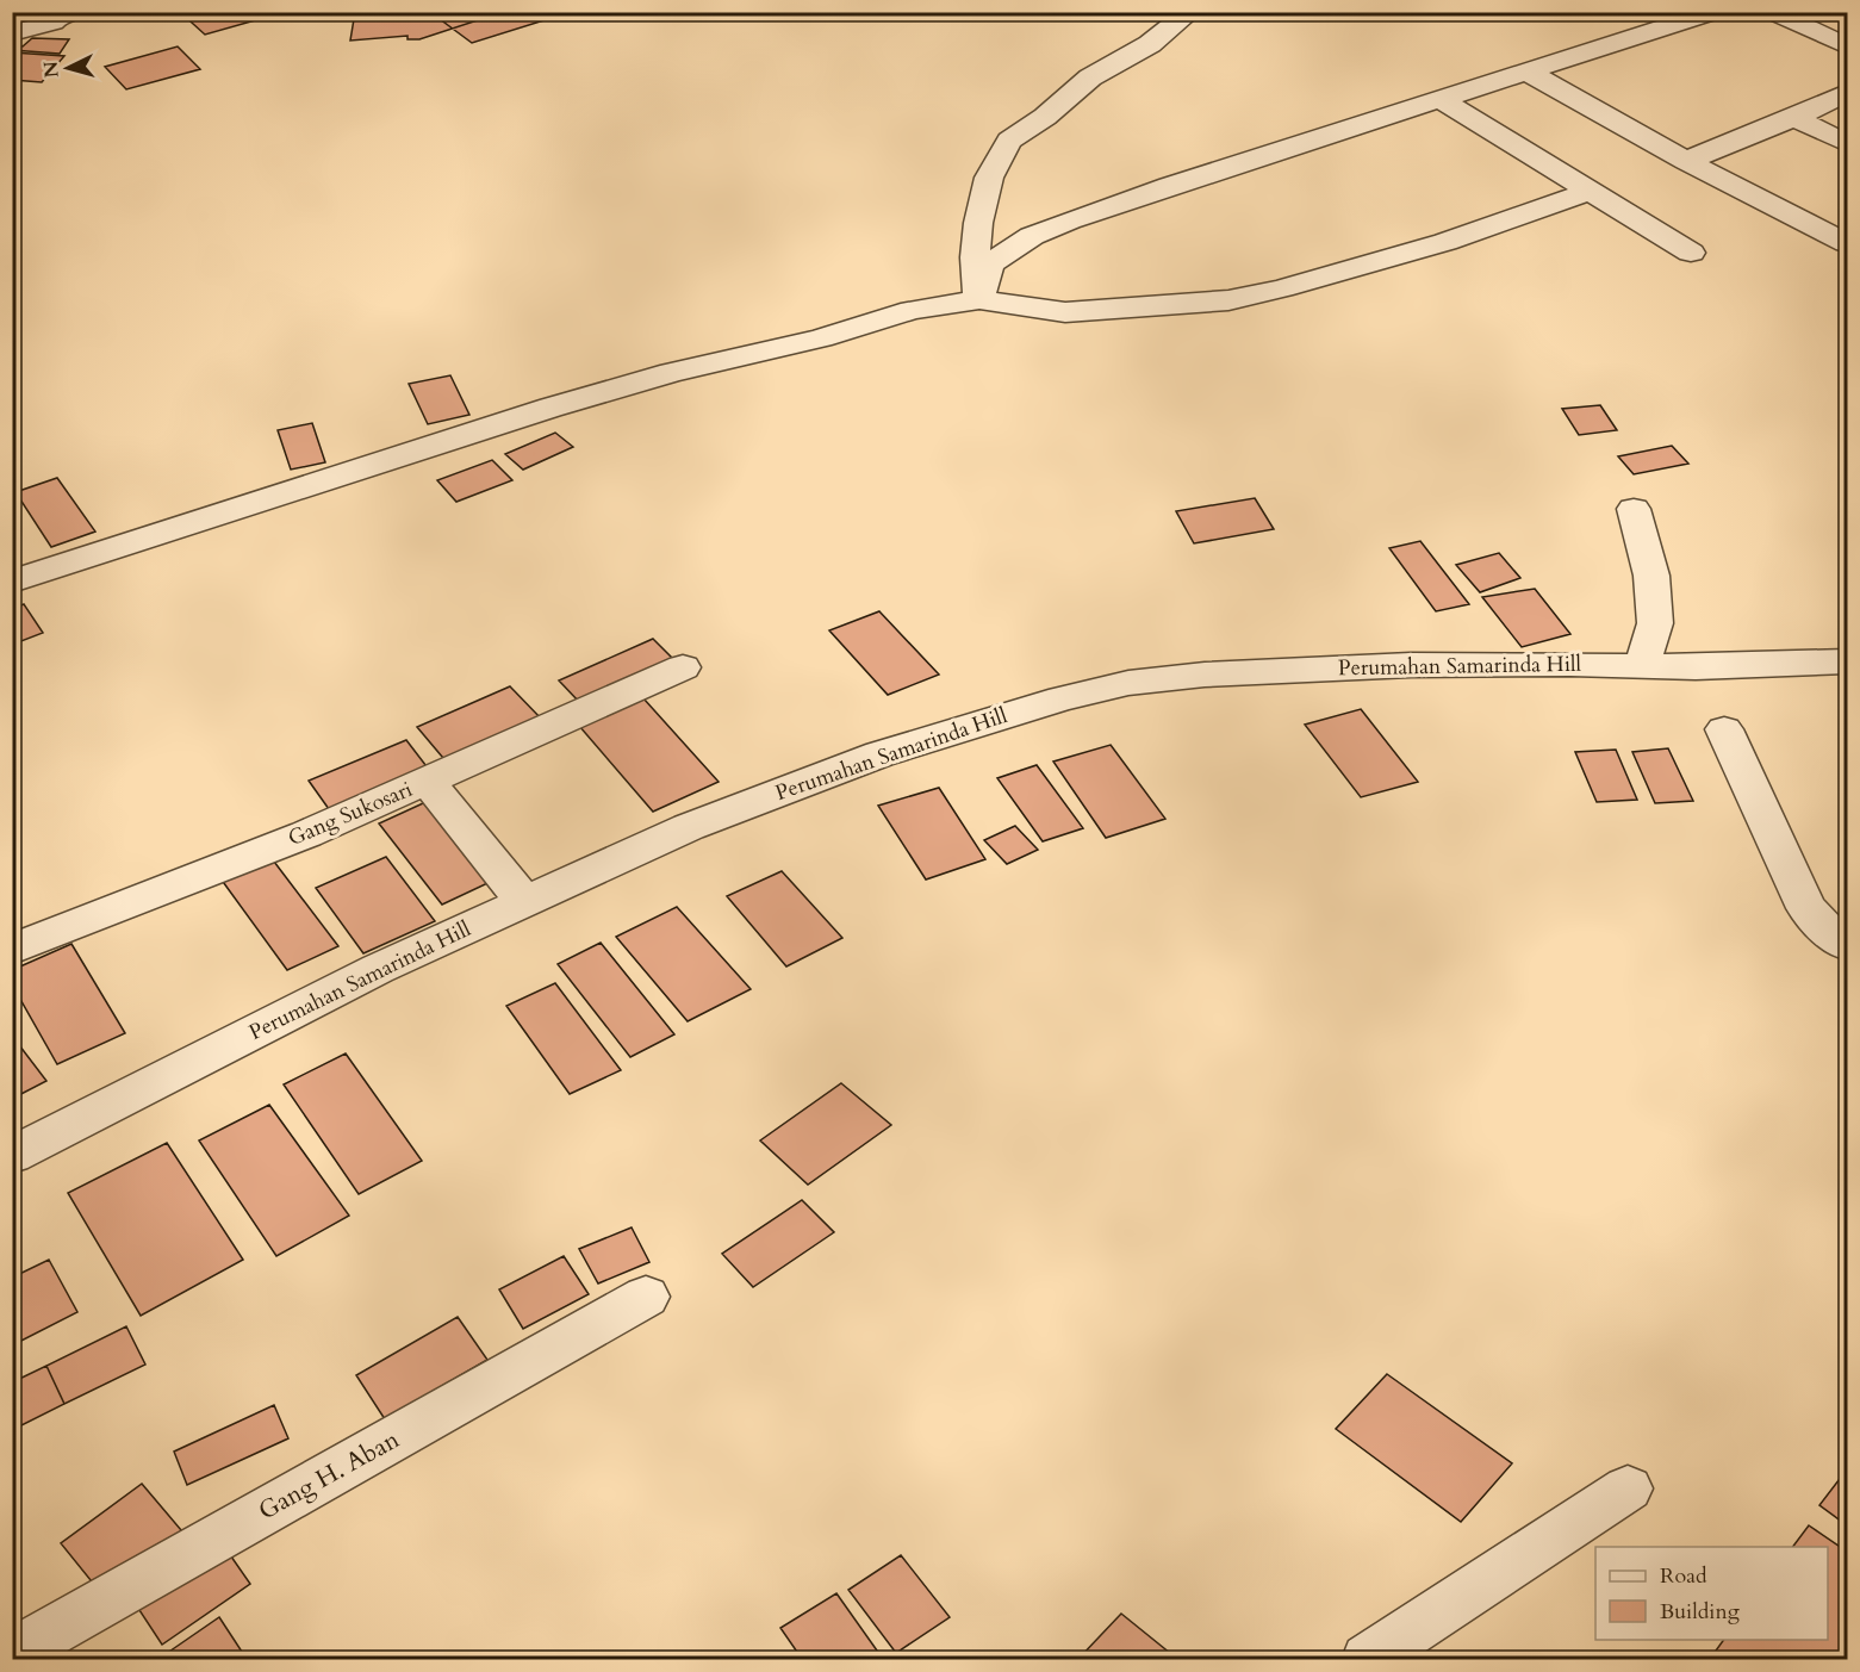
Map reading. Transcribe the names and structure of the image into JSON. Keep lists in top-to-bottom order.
{
  "streets": {
    "street": ["Perumahan Samarinda Hill", "Gang Sukosari", "Gang H. Aban"]
  },
  "legend": ["Road", "Building"],
  "north": "left"
}
